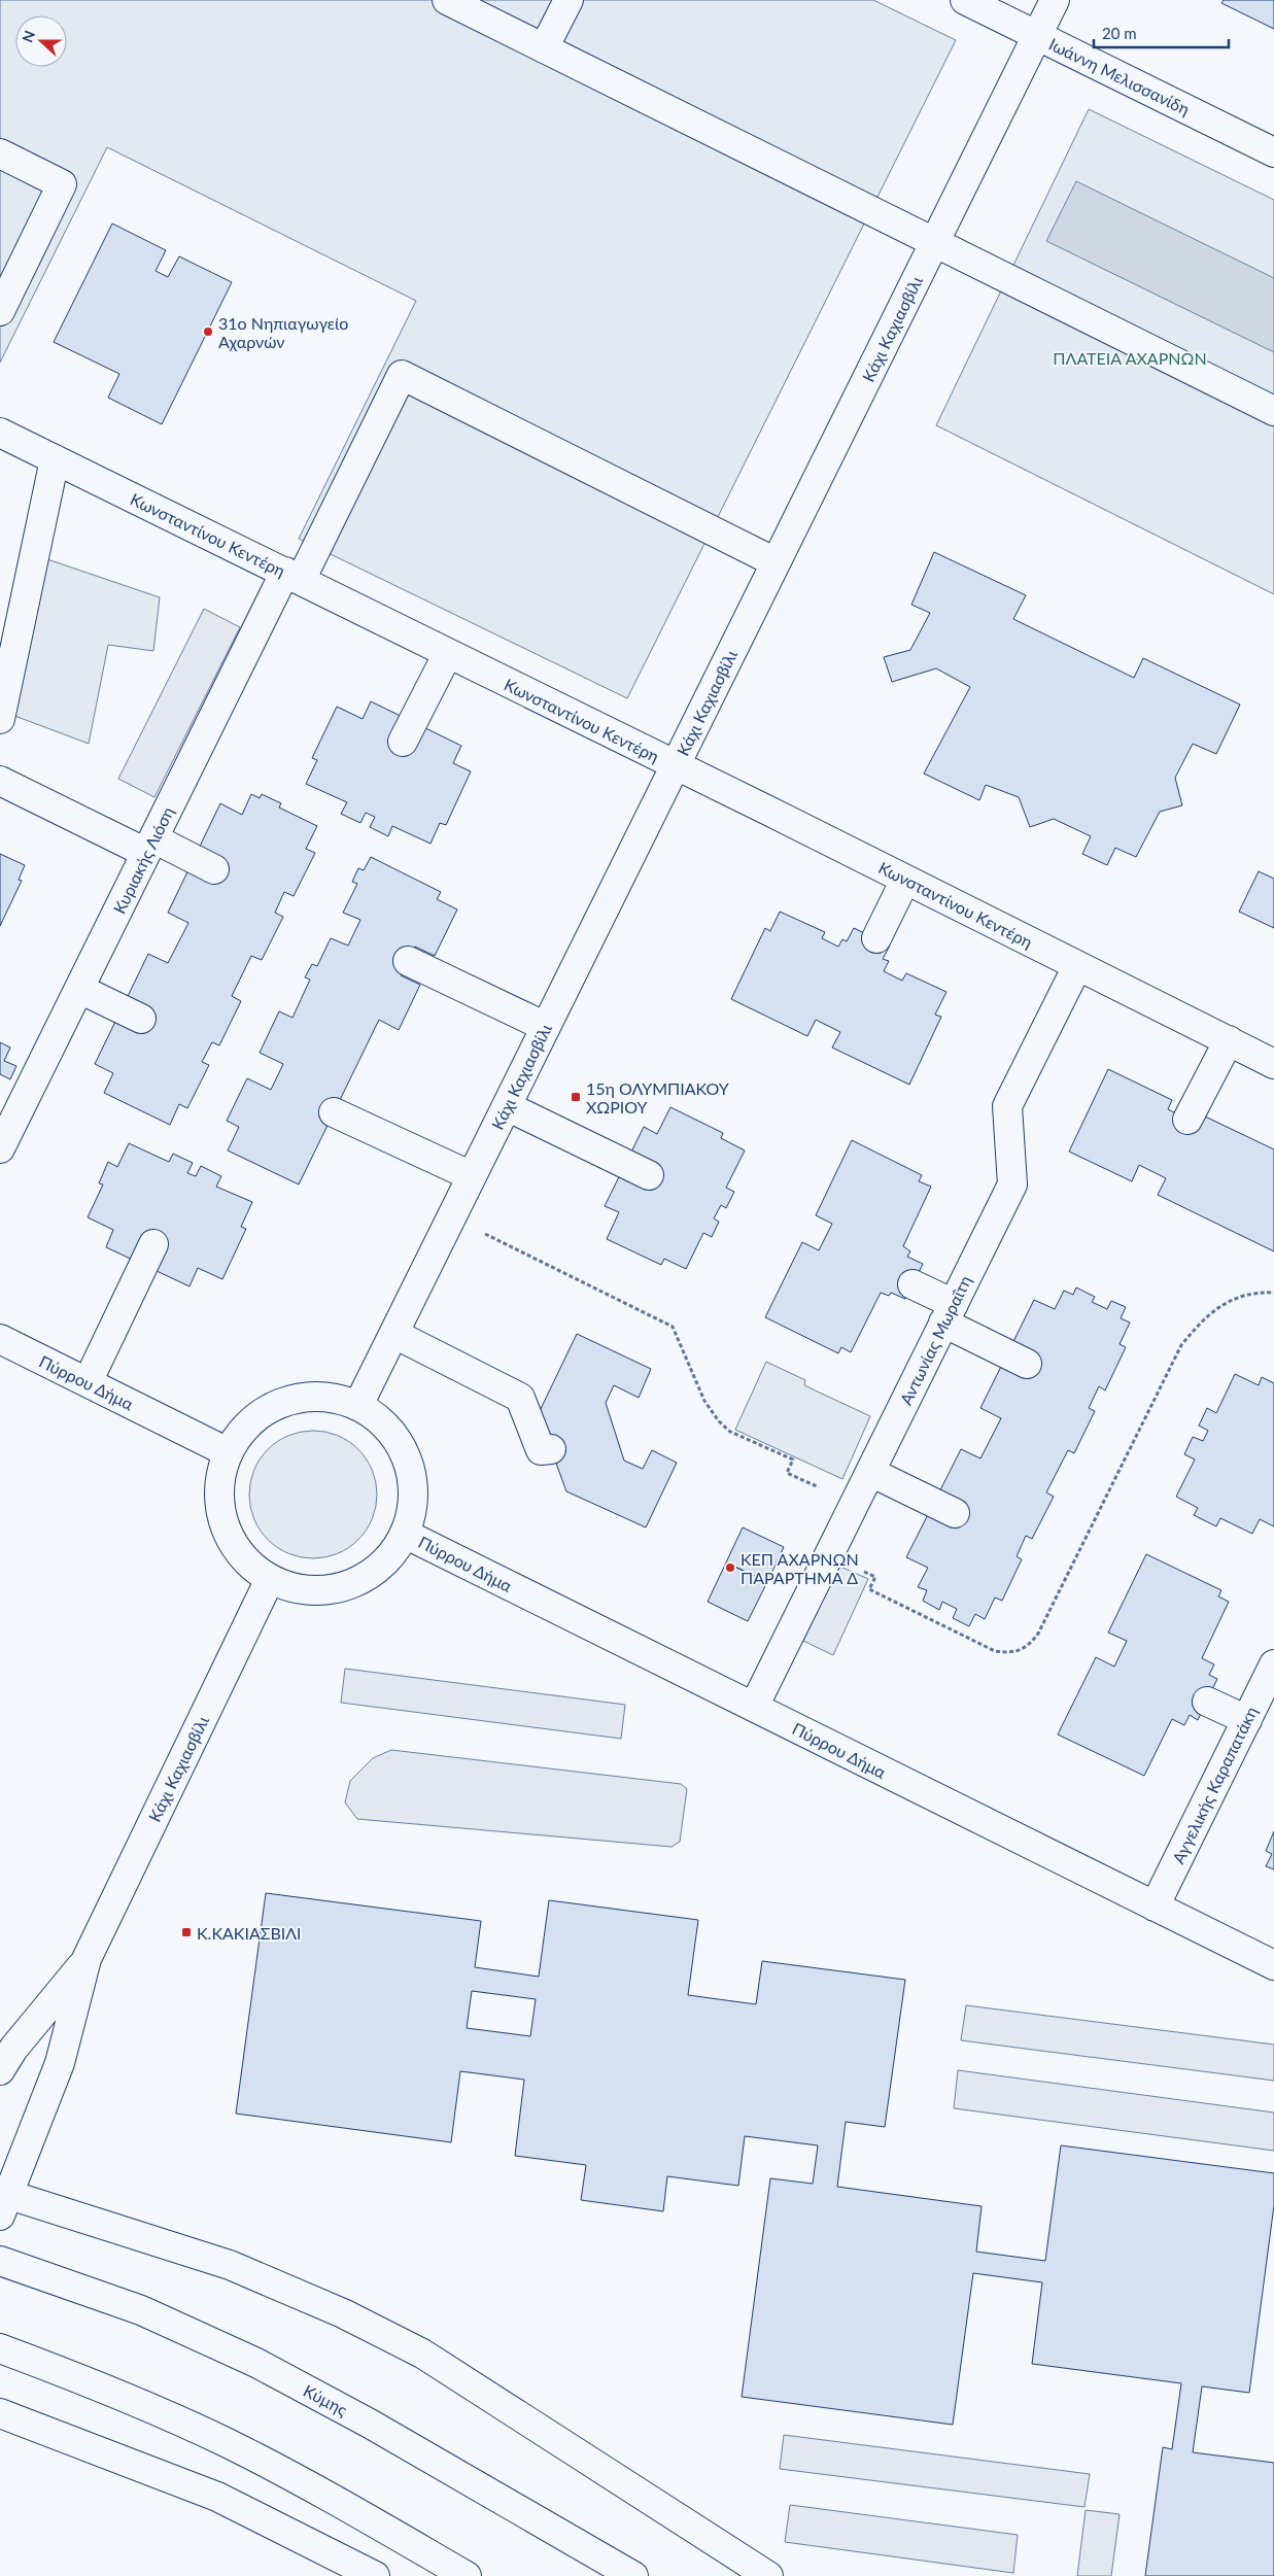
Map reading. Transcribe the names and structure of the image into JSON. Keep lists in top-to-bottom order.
{
  "streets": {
    "street": [
      "Ιωάννη Μελισσανίδη",
      "Κάχι Καχιασβίλι",
      "Κωνσταντίνου Κεντέρη",
      "Κυριακής Λιόση",
      "Αντωνίας Μωραΐτη",
      "Πύρρου Δήμα",
      "Αγγελικής Καραπατάκη",
      "Κύμης"
    ]
  },
  "crossings": [
    ["Ιωάννη Μελισσανίδη", "Κάχι Καχιασβίλι"],
    ["Κάχι Καχιασβίλι", "Κωνσταντίνου Κεντέρη"],
    ["Κάχι Καχιασβίλι", "Κυριακής Λιόση"],
    ["Κωνσταντίνου Κεντέρη", "Κυριακής Λιόση"],
    ["Κωνσταντίνου Κεντέρη", "Αντωνίας Μωραΐτη"],
    ["Αντωνίας Μωραΐτη", "Πύρρου Δήμα"],
    ["Πύρρου Δήμα", "Αγγελικής Καραπατάκη"]
  ],
  "parks": ["ΠΛΑΤΕΙΑ ΑΧΑΡΝΩΝ"],
  "places": {
    "other": ["31ο Νηπιαγωγείο Αχαρνών", "ΚΕΠ ΑΧΑΡΝΩΝ ΠΑΡΑΡΤΗΜΑ Δ"],
    "transit": ["15η ΟΛΥΜΠΙΑΚΟΥ ΧΩΡΙΟΥ", "Κ.ΚΑΚΙΑΣΒΙΛΙ"]
  },
  "scale_bar": "20 m",
  "north": "left"
}
